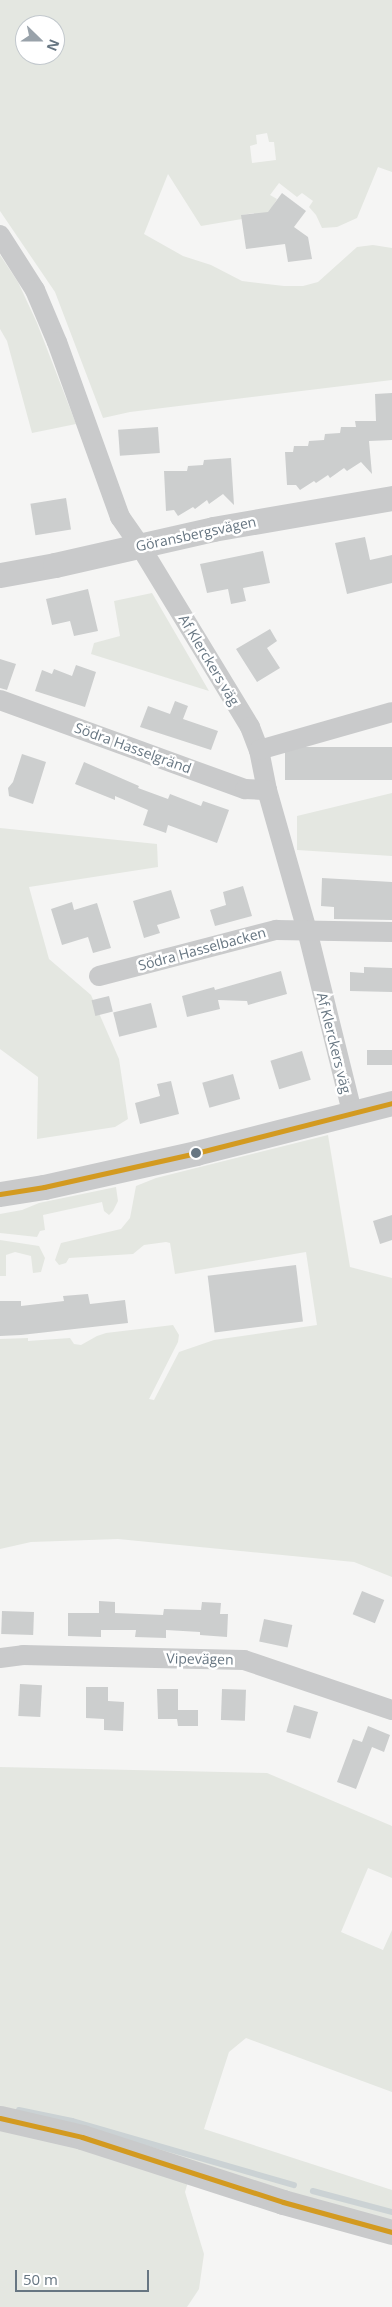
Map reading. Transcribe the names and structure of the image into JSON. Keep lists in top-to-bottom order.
{
  "streets": {
    "street": [
      "Göransbergsvägen",
      "Af Klerckers väg",
      "Södra Hasselgränd",
      "Södra Hasselbacken",
      "Vipevägen"
    ]
  },
  "crossings": [
    ["Göransbergsvägen", "Af Klerckers väg"],
    ["Af Klerckers väg", "Södra Hasselgränd"],
    ["Af Klerckers väg", "Södra Hasselbacken"]
  ],
  "scale_bar": "50 m",
  "north": "right"
}
